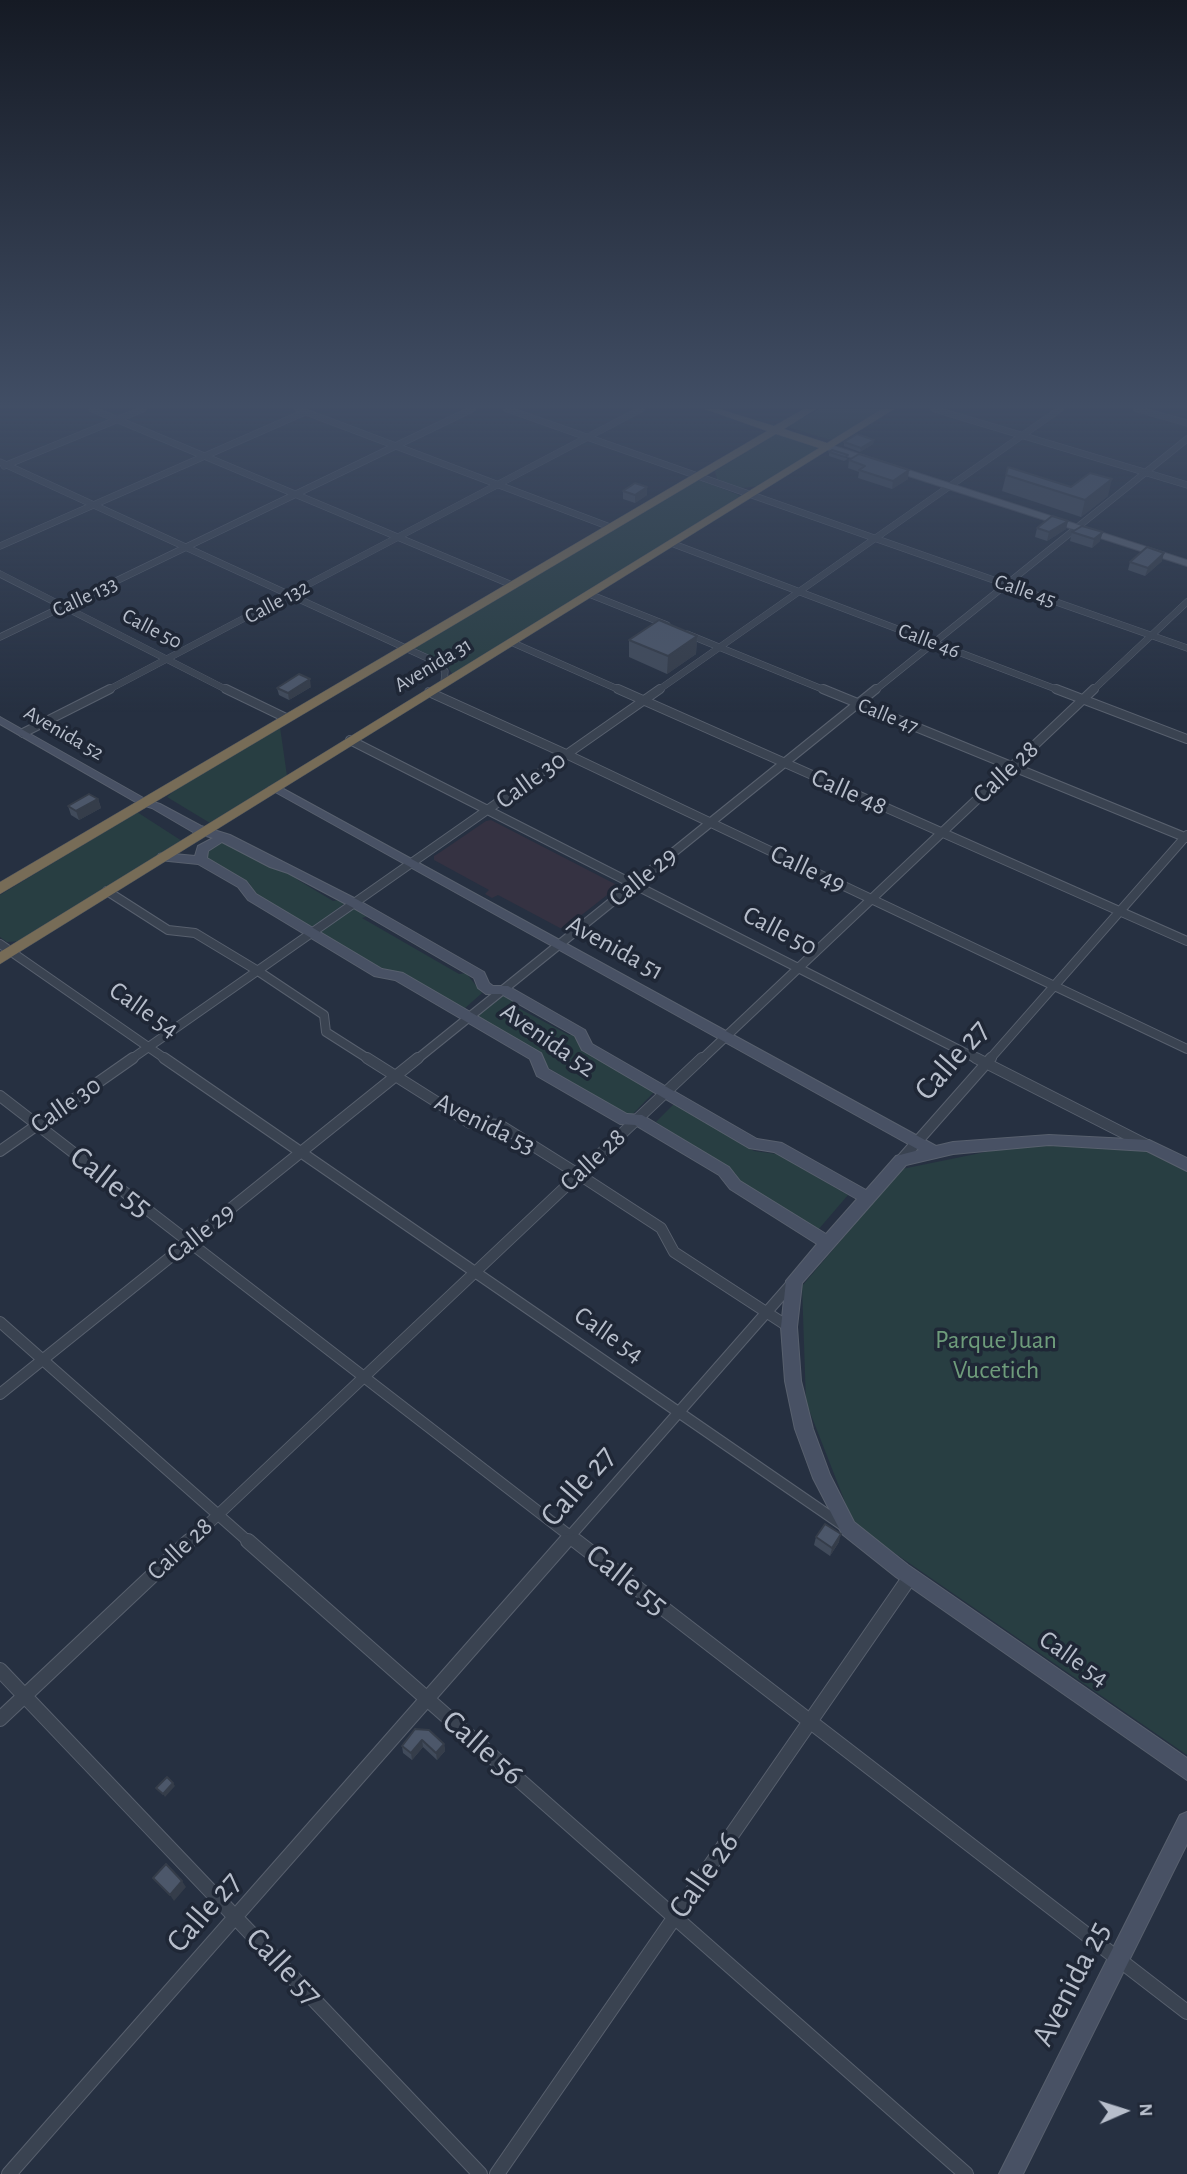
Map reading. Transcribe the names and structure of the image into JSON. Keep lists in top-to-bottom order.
{
  "streets": {
    "highway": ["Avenida 31"],
    "street": [
      "Calle 45",
      "Calle 133",
      "Calle 132",
      "Calle 50",
      "Calle 46",
      "Calle 47",
      "Avenida 52",
      "Calle 28",
      "Calle 30",
      "Calle 48",
      "Calle 49",
      "Calle 29",
      "Avenida 51",
      "Calle 54",
      "Calle 27",
      "Avenida 53",
      "Calle 55",
      "Calle 56",
      "Calle 26",
      "Calle 57",
      "Avenida 25"
    ]
  },
  "crossings": [
    ["Calle 45", "Calle 28"],
    ["Calle 45", "Calle 30"],
    ["Calle 45", "Calle 29"],
    ["Calle 133", "Calle 50"],
    ["Calle 132", "Calle 50"],
    ["Calle 132", "Avenida 52"],
    ["Calle 50", "Avenida 31"],
    ["Calle 50", "Calle 28"],
    ["Calle 50", "Calle 30"],
    ["Calle 50", "Calle 29"],
    ["Calle 50", "Calle 27"],
    ["Calle 46", "Avenida 31"],
    ["Calle 46", "Calle 28"],
    ["Calle 46", "Calle 30"],
    ["Calle 46", "Calle 29"],
    ["Avenida 31", "Calle 47"],
    ["Avenida 31", "Avenida 52"],
    ["Avenida 31", "Calle 48"],
    ["Avenida 31", "Calle 49"],
    ["Avenida 31", "Avenida 51"],
    ["Avenida 31", "Calle 54"],
    ["Avenida 31", "Avenida 53"],
    ["Calle 47", "Calle 28"],
    ["Calle 47", "Calle 30"],
    ["Calle 47", "Calle 29"],
    ["Calle 47", "Calle 27"],
    ["Avenida 52", "Calle 28"],
    ["Avenida 52", "Calle 30"],
    ["Avenida 52", "Calle 29"],
    ["Avenida 52", "Calle 27"],
    ["Calle 28", "Calle 48"],
    ["Calle 28", "Calle 49"],
    ["Calle 28", "Avenida 51"],
    ["Calle 28", "Calle 54"],
    ["Calle 28", "Avenida 53"],
    ["Calle 28", "Calle 55"],
    ["Calle 28", "Calle 56"],
    ["Calle 28", "Calle 57"],
    ["Calle 30", "Calle 48"],
    ["Calle 30", "Calle 49"],
    ["Calle 30", "Avenida 51"],
    ["Calle 30", "Calle 54"],
    ["Calle 30", "Avenida 53"],
    ["Calle 30", "Calle 55"],
    ["Calle 48", "Calle 29"],
    ["Calle 48", "Calle 27"],
    ["Calle 49", "Calle 29"],
    ["Calle 49", "Calle 27"],
    ["Calle 29", "Avenida 51"],
    ["Calle 29", "Calle 54"],
    ["Calle 29", "Avenida 53"],
    ["Calle 29", "Calle 55"],
    ["Calle 29", "Calle 56"],
    ["Avenida 51", "Calle 27"],
    ["Calle 54", "Calle 27"],
    ["Calle 54", "Calle 26"],
    ["Calle 27", "Avenida 53"],
    ["Calle 27", "Calle 55"],
    ["Calle 27", "Calle 56"],
    ["Calle 27", "Calle 57"],
    ["Calle 55", "Calle 26"],
    ["Calle 55", "Avenida 25"],
    ["Calle 56", "Calle 26"]
  ],
  "parks": ["Parque Juan Vucetich"],
  "north": "right"
}
